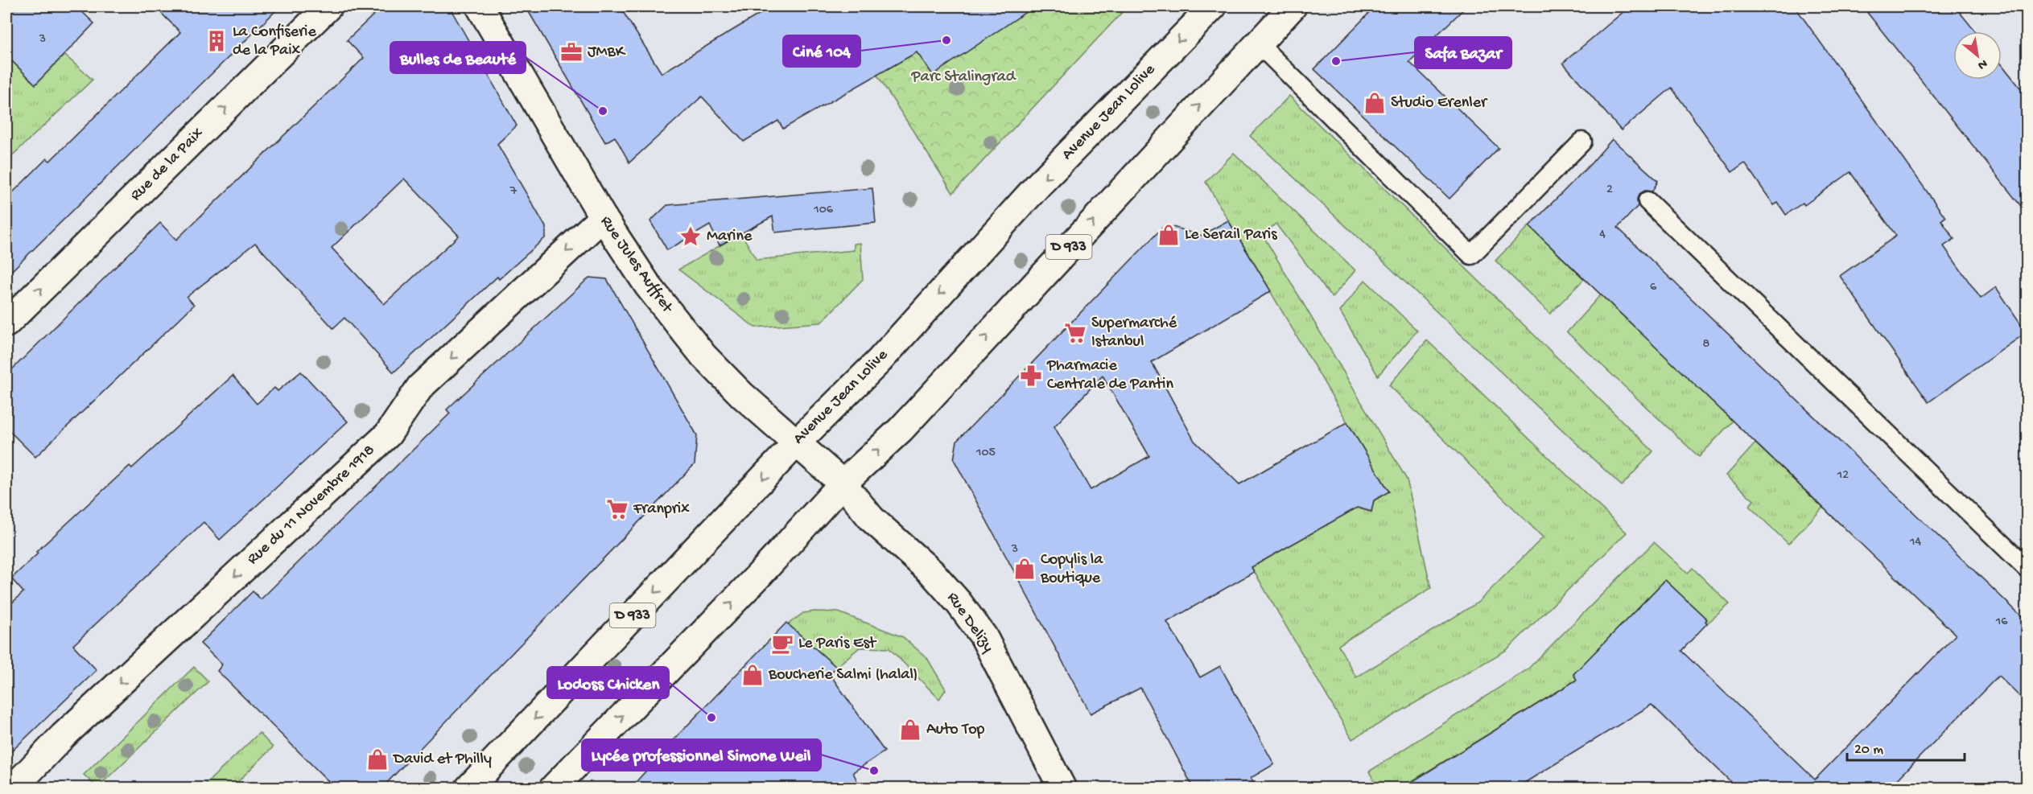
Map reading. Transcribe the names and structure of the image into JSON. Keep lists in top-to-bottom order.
{
  "streets": {
    "main road": [
      "Avenue Jean Lolive",
      "Rue de la Paix",
      "D 933",
      "Rue Jules Auffret",
      "Rue du 11 Novembre 1918",
      "Rue Delizy"
    ]
  },
  "crossings": [
    ["Avenue Jean Lolive", "Rue Jules Auffret"],
    ["D 933", "Rue Jules Auffret"],
    ["D 933", "Rue Delizy"],
    ["Rue Jules Auffret", "Rue du 11 Novembre 1918"],
    ["Rue Jules Auffret", "Rue Delizy"]
  ],
  "one_way": ["Rue de la Paix", "Rue du 11 Novembre 1918"],
  "parks": ["Parc Stalingrad"],
  "places": {
    "other": [
      "Ciné 104",
      "Safa Bazar",
      "Bulles de Beauté",
      "Lodoss Chicken",
      "Lycée professionnel Simone Weil"
    ],
    "building": ["La Confiserie de la Paix"],
    "office": ["JMBK"],
    "shop": [
      "Studio Erenler",
      "Le Serail Paris",
      "Copylis la Boutique",
      "Boucherie Salmi (halal)",
      "Auto Top",
      "David et Philly"
    ],
    "place": ["Marine"],
    "supermarket": ["Supermarché Istanbul", "Franprix"],
    "pharmacy": ["Pharmacie Centrale de Pantin"],
    "cafe": ["Le Paris Est"]
  },
  "house_numbers": [
    "3",
    "2",
    "7",
    "106",
    "4",
    "6",
    "8",
    "105",
    "12",
    "14",
    "3",
    "16"
  ],
  "scale_bar": "20 m",
  "north": "bottom right"
}
